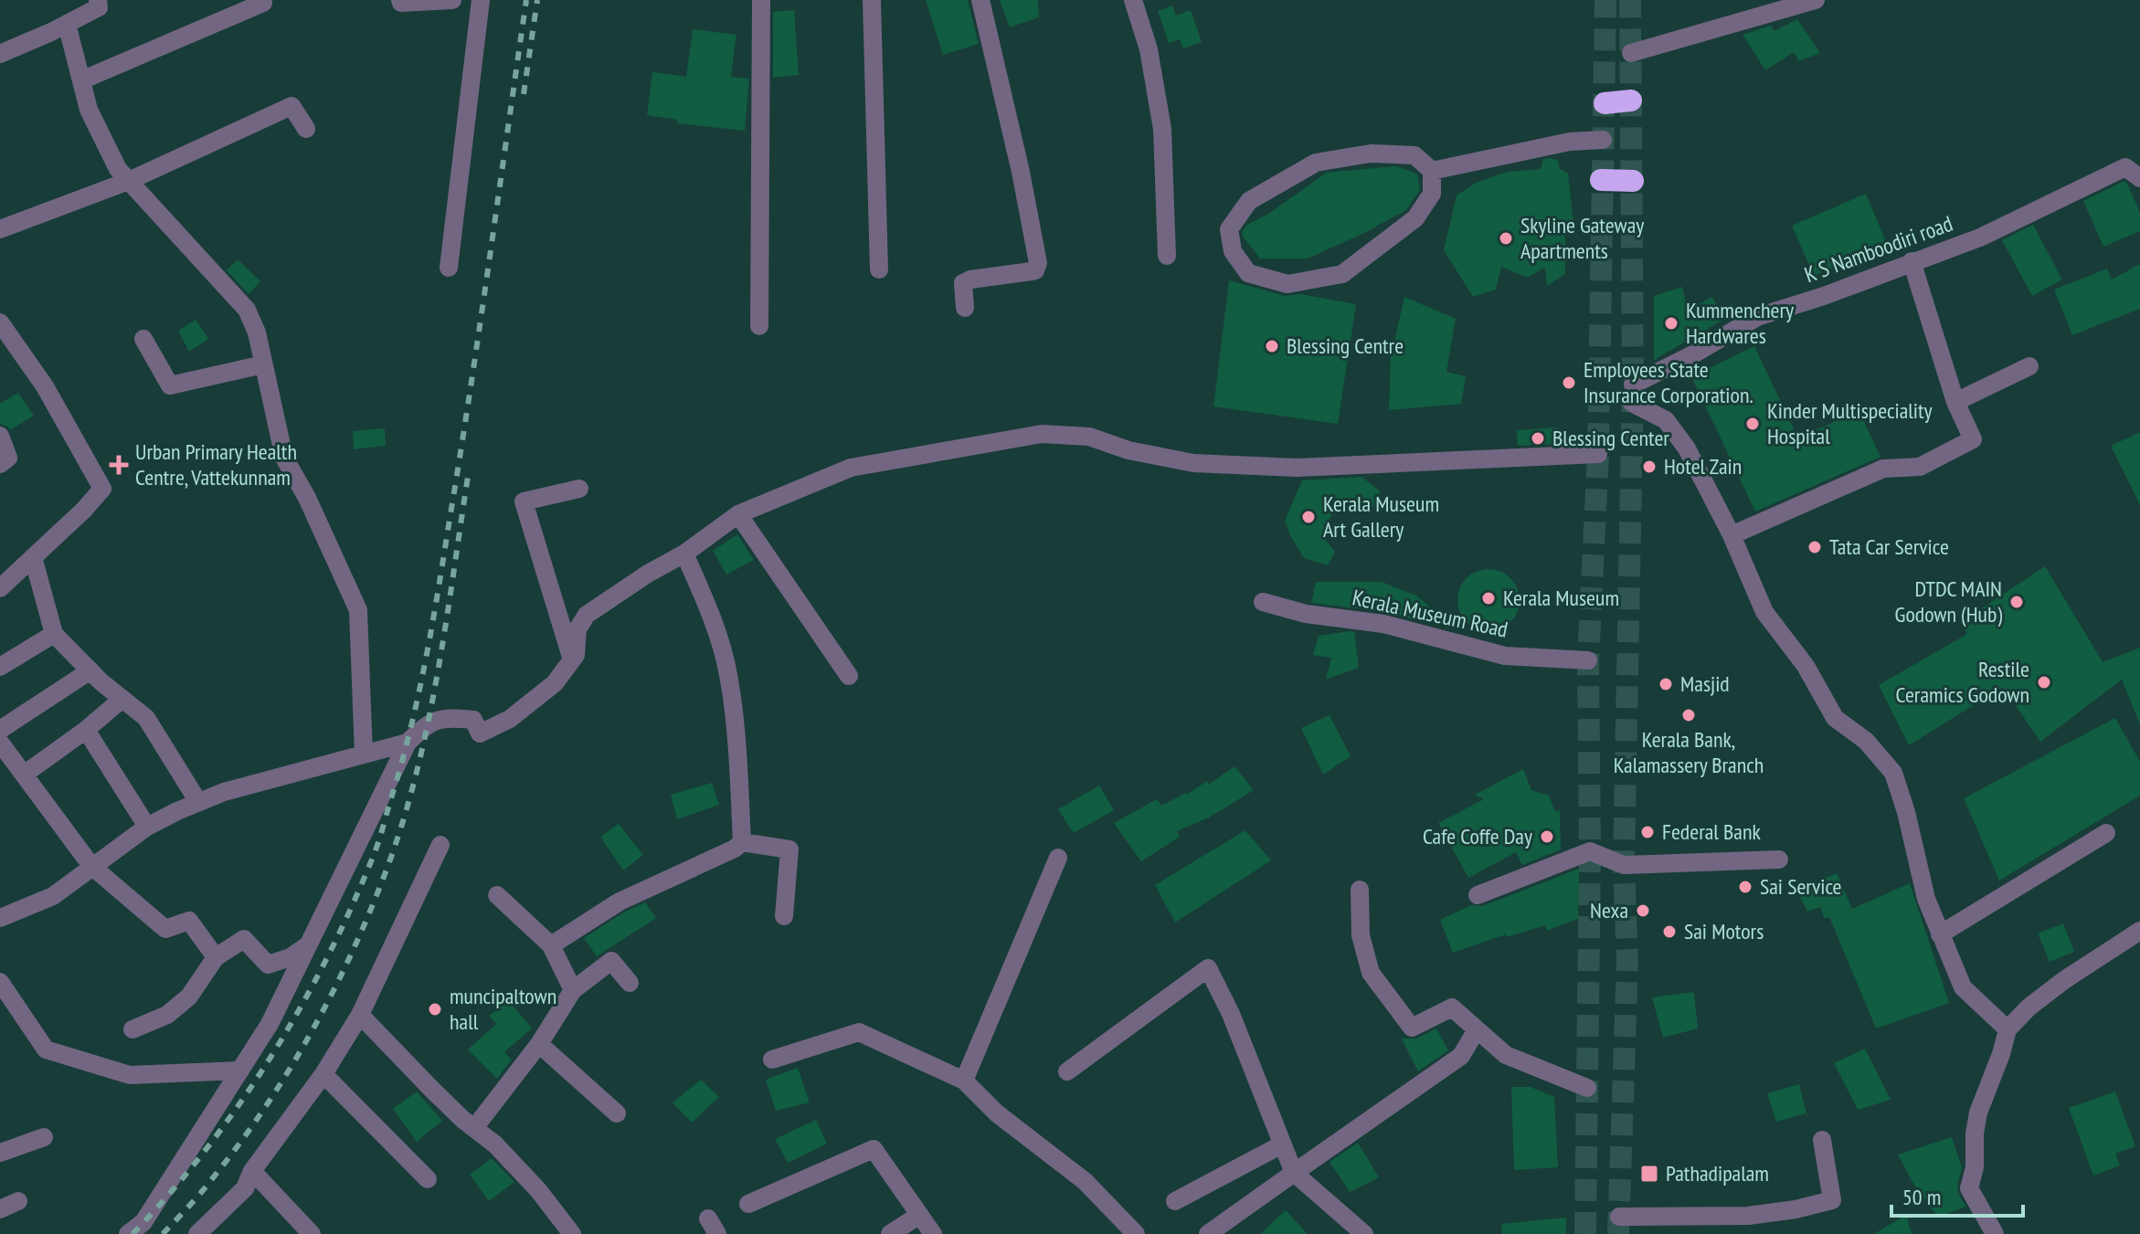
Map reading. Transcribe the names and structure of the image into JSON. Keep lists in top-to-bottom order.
{
  "streets": {
    "street": ["K S Namboodiri road", "Kerala Museum Road"]
  },
  "places": {
    "other": [
      "Skyline Gateway Apartments",
      "Kummenchery Hardwares",
      "Blessing Centre",
      "Employees State Insurance Corporation.",
      "Kinder Multispeciality Hospital",
      "Blessing Center",
      "Hotel Zain",
      "Kerala Museum Art Gallery",
      "Tata Car Service",
      "Kerala Museum",
      "DTDC MAIN Godown (Hub)",
      "Restile Ceramics Godown",
      "Masjid",
      "Kerala Bank, Kalamassery Branch",
      "Federal Bank",
      "Cafe Coffe Day",
      "Sai Service",
      "Nexa",
      "Sai Motors",
      "muncipaltown hall"
    ],
    "health": ["Urban Primary Health Centre, Vattekunnam"],
    "transit": ["Pathadipalam"]
  },
  "scale_bar": "50 m"
}
